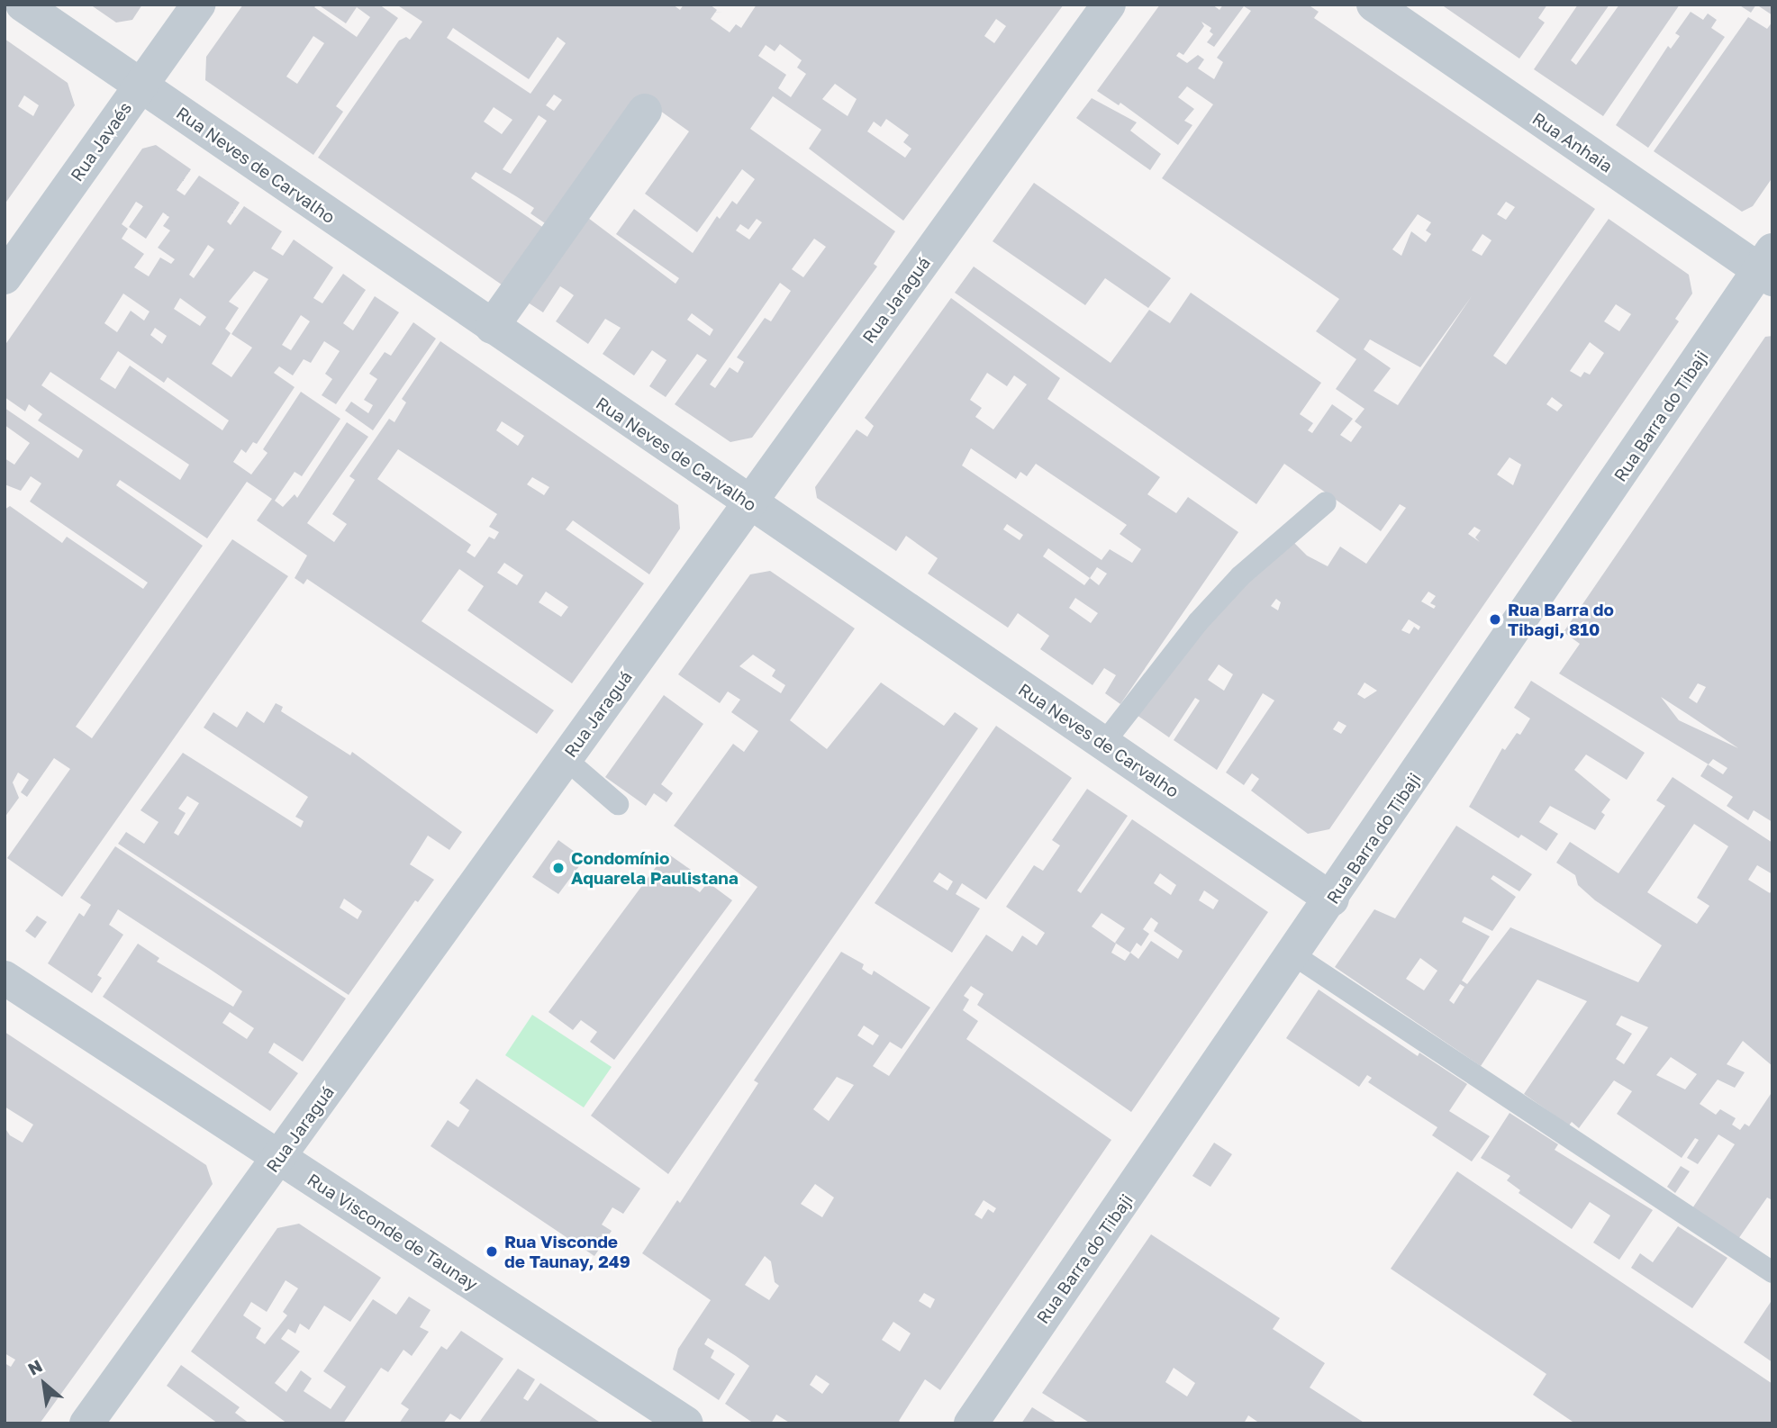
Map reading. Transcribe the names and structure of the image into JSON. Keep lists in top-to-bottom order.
{
  "streets": {
    "street": [
      "Rua Javaés",
      "Rua Anhaia",
      "Rua Neves de Carvalho",
      "Rua Jaraguá",
      "Rua Barra do Tibaji",
      "Rua Visconde de Taunay"
    ]
  },
  "crossings": [
    ["Rua Javaés", "Rua Neves de Carvalho"],
    ["Rua Anhaia", "Rua Barra do Tibaji"],
    ["Rua Neves de Carvalho", "Rua Jaraguá"],
    ["Rua Neves de Carvalho", "Rua Barra do Tibaji"],
    ["Rua Jaraguá", "Rua Visconde de Taunay"]
  ],
  "places": ["Rua Barra do Tibagi, 810", "Condomínio Aquarela Paulistana", "Rua Visconde de Taunay, 249"],
  "north": "top left"
}
